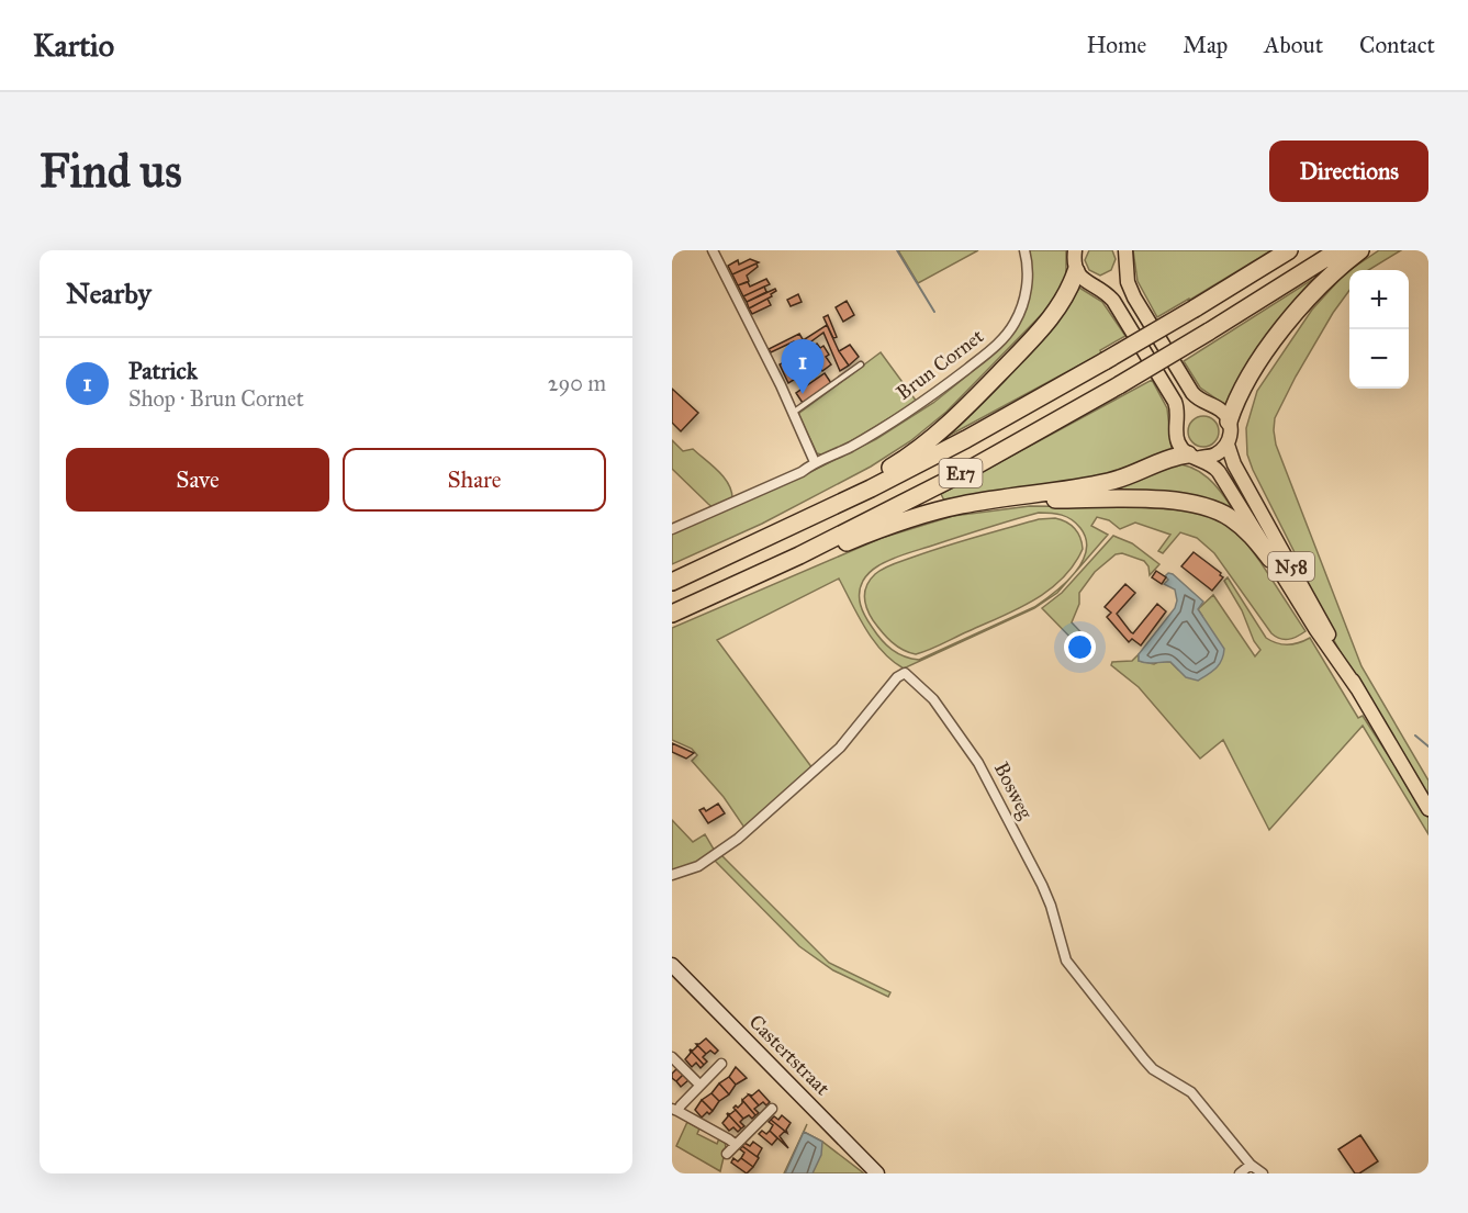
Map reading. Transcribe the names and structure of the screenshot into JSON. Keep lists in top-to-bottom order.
{
  "streets": {
    "highway": ["E17"],
    "main road": ["N58", "Castertstraat"],
    "street": ["Brun Cornet", "Bosweg"]
  },
  "page": {
    "header": "Kartio",
    "nav": [
      "Home",
      "Map",
      "About",
      "Contact"
    ],
    "buttons": [
      "Directions",
      ["Save", "Share"]
    ],
    "title": "Find us",
    "heading": "Nearby",
    "map_buttons": ["+", "−"],
    "list": [
      {
        "mark": "1",
        "name": "Patrick",
        "note": "Shop · Brun Cornet",
        "value": "290 m"
      }
    ],
    "pins": "1"
  }
}
